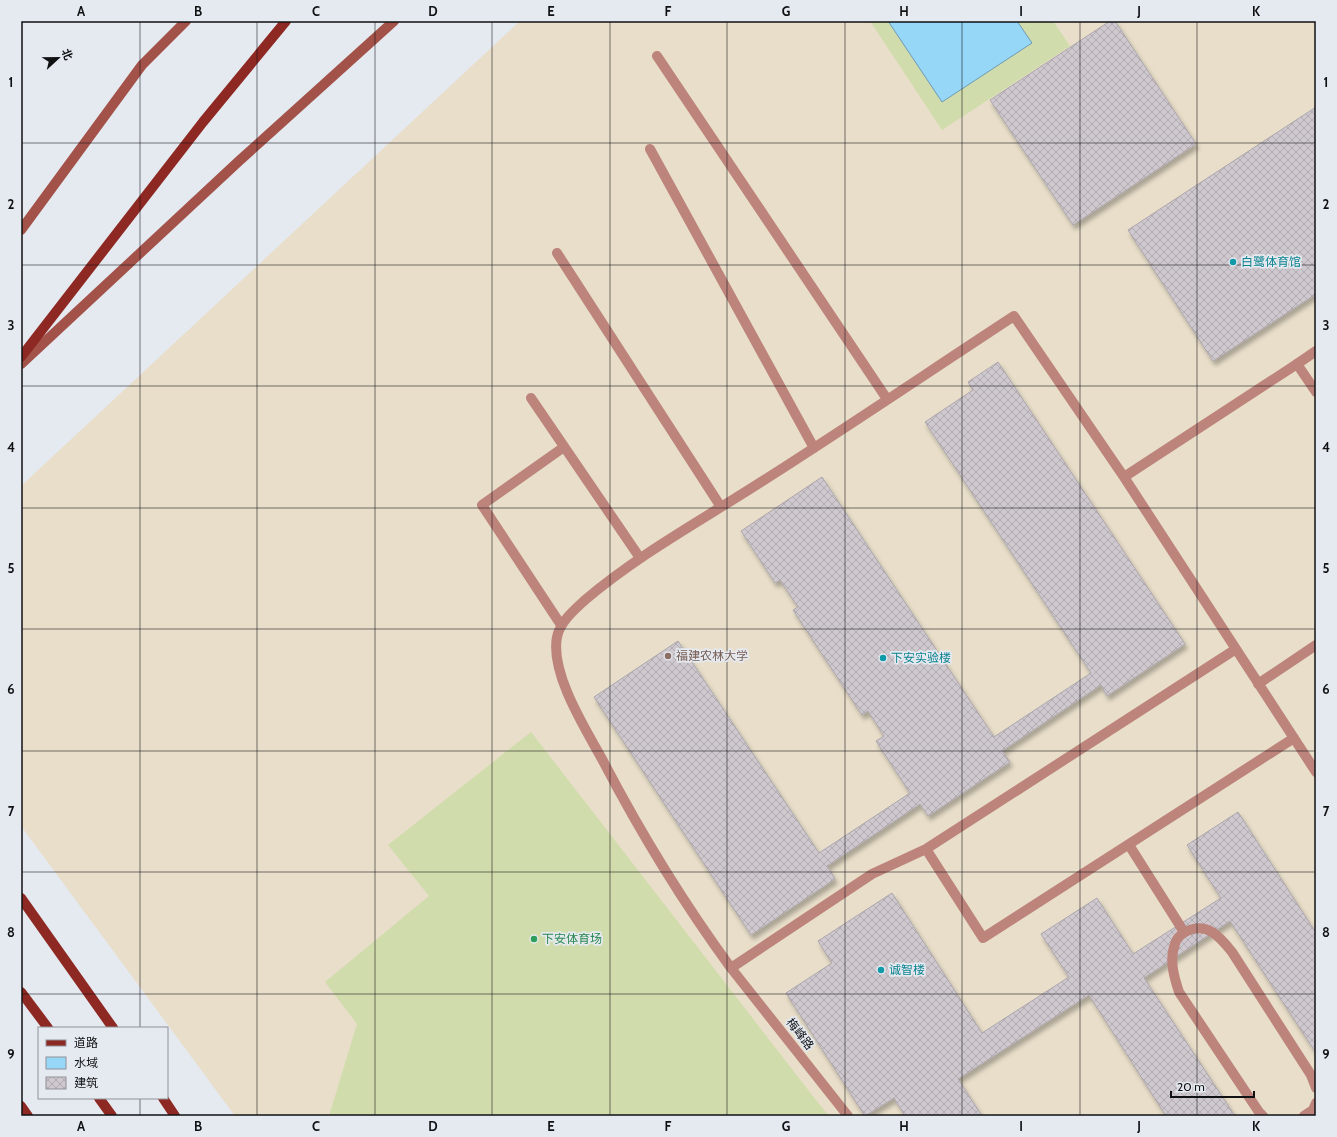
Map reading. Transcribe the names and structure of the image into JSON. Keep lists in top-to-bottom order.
{
  "streets": {
    "street": ["梅峰路"]
  },
  "places": [
    "白鹭体育馆",
    "福建农林大学",
    "下安实验楼",
    "下安体育场",
    "诚智楼"
  ],
  "legend": ["道路", "水域", "建筑"],
  "scale_bar": "20 m",
  "north": "right",
  "grid": {
    "columns": [
      "A",
      "B",
      "C",
      "D",
      "E",
      "F",
      "G",
      "H",
      "I",
      "J",
      "K"
    ],
    "rows": [
      "1",
      "2",
      "3",
      "4",
      "5",
      "6",
      "7",
      "8",
      "9"
    ]
  }
}
